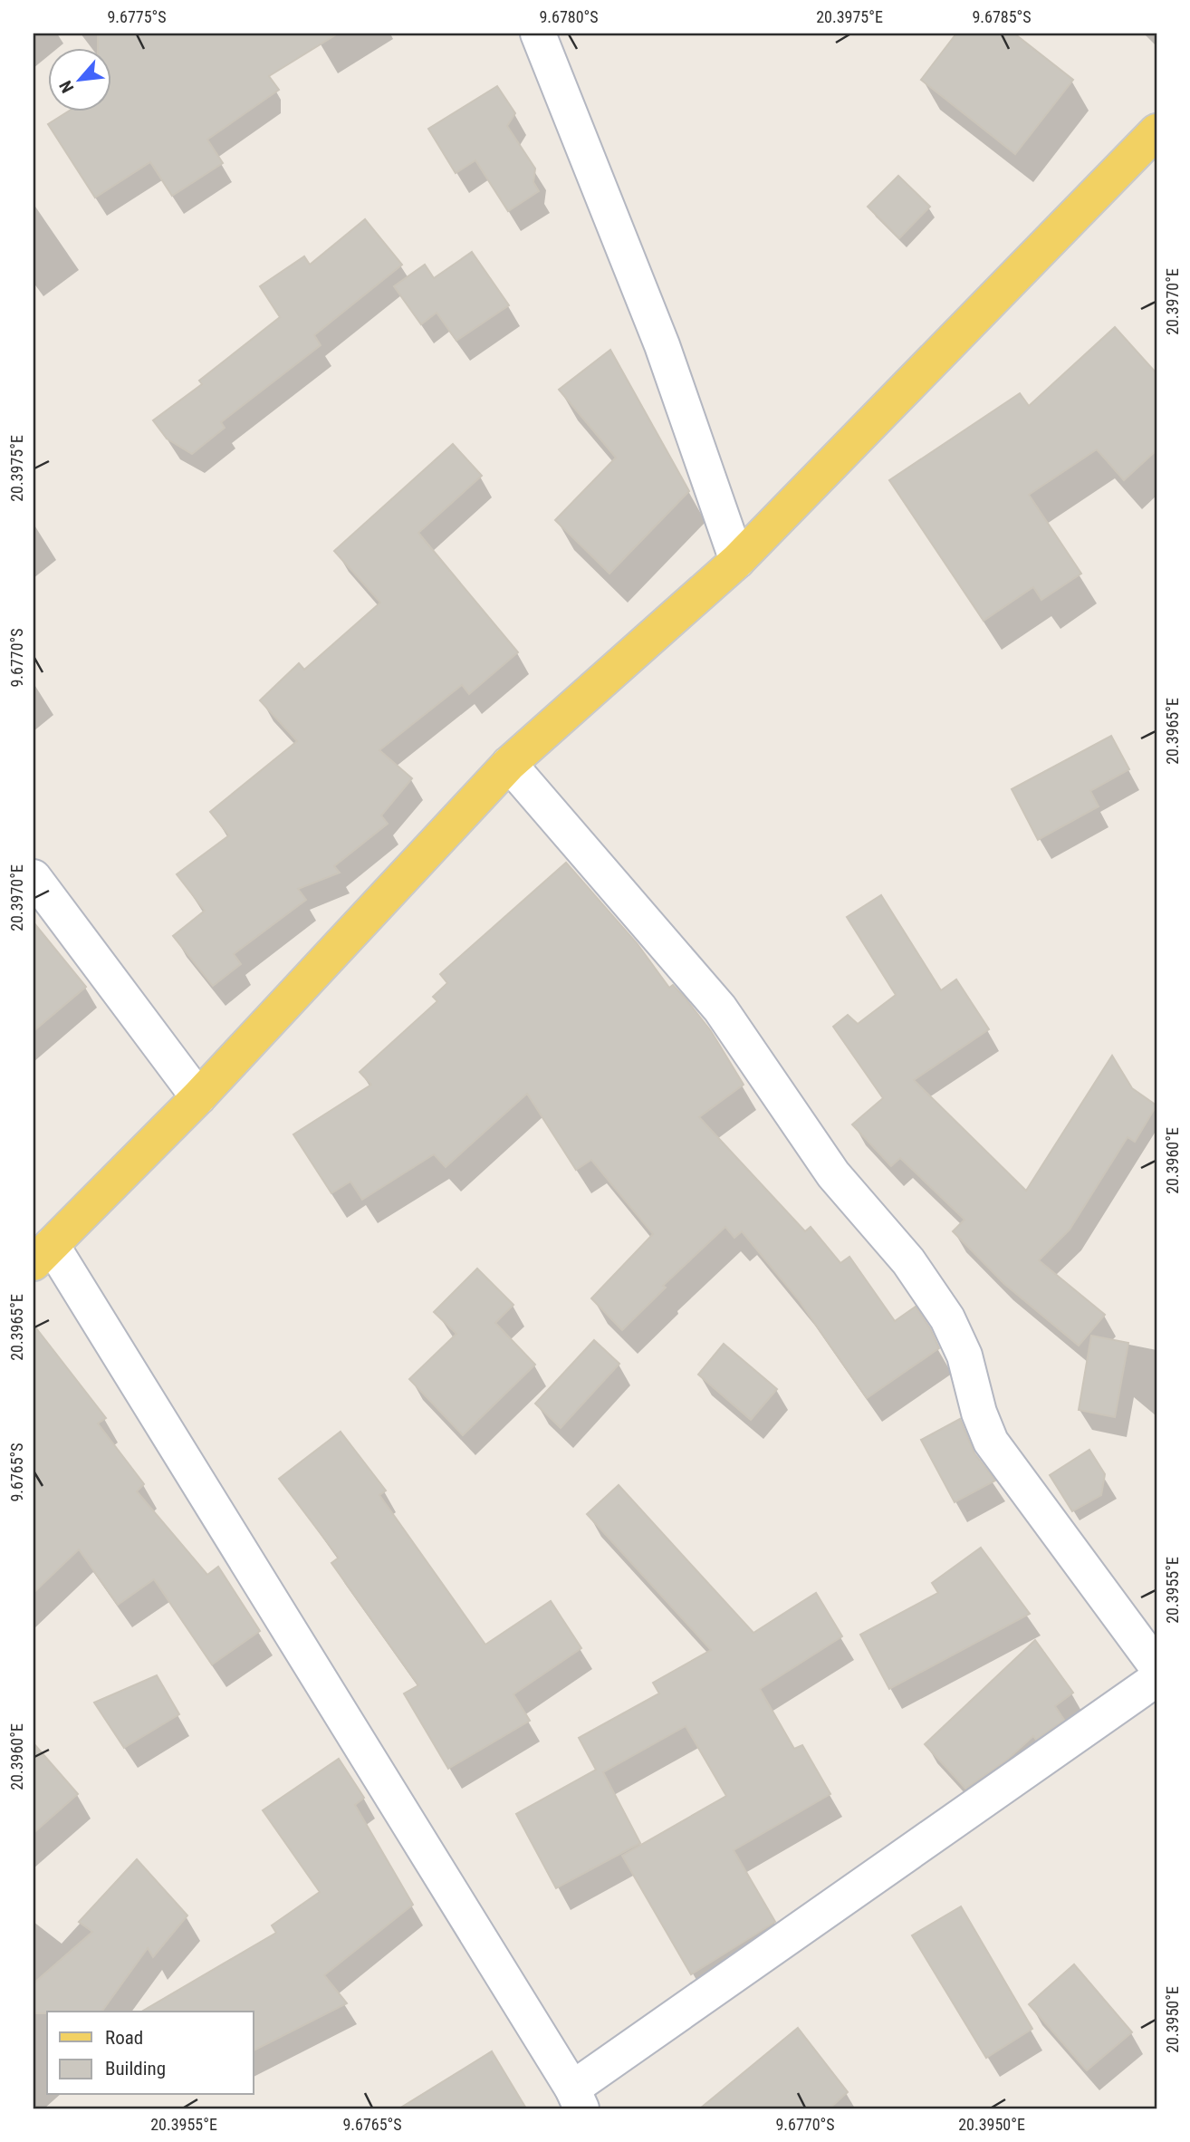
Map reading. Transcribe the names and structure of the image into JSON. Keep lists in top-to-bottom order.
{
  "legend": ["Road", "Building"],
  "north": "bottom left",
  "coordinates": [
    "9.6775°S",
    "9.6780°S",
    "20.3975°E",
    "9.6785°S",
    "20.3970°E",
    "9.6770°S",
    "20.3965°E",
    "20.3960°E",
    "9.6765°S",
    "20.3955°E",
    "20.3950°E"
  ]
}
